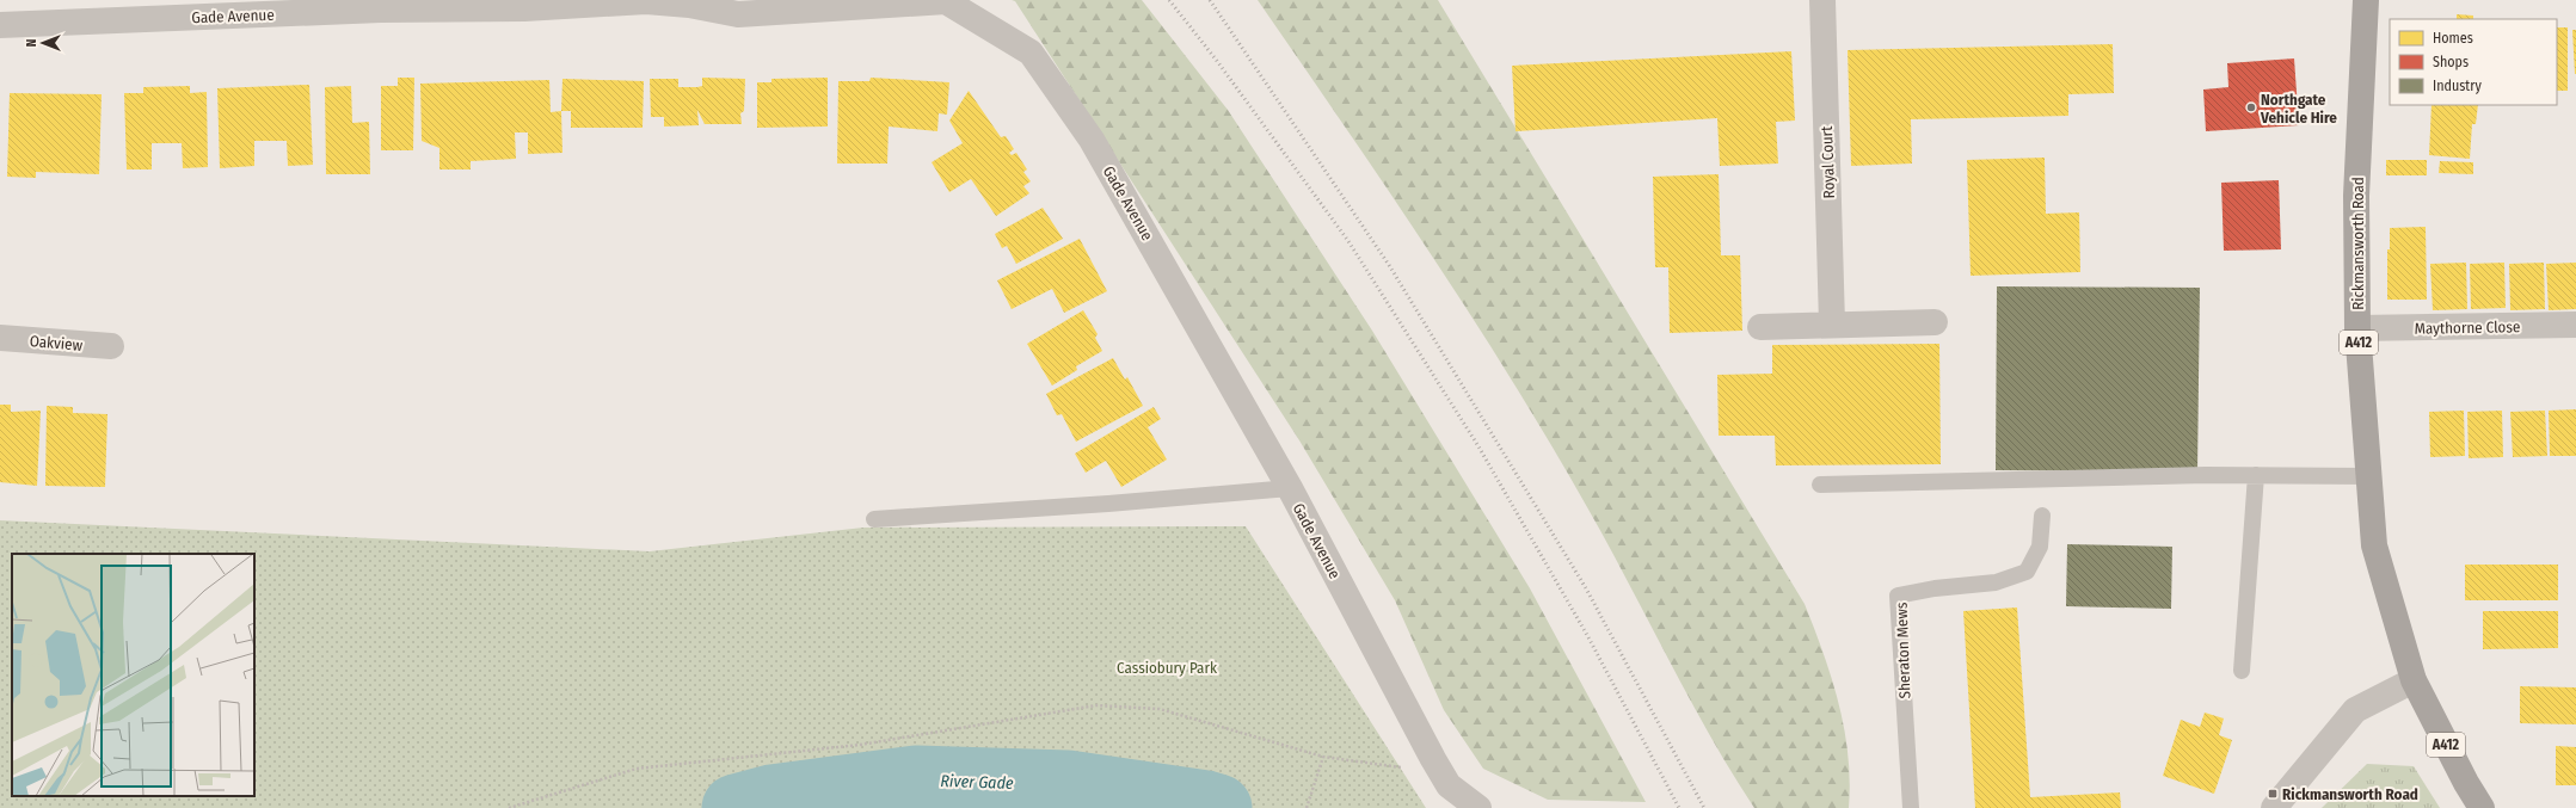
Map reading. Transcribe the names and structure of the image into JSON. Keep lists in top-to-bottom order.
{
  "streets": {
    "main road": ["Rickmansworth Road", "A412"],
    "street": [
      "Gade Avenue",
      "Royal Court",
      "Maythorne Close",
      "Oakview"
    ],
    "lane": ["Sheraton Mews"]
  },
  "crossings": [
    ["Rickmansworth Road", "Maythorne Close"]
  ],
  "water": ["River Gade"],
  "parks": ["Cassiobury Park"],
  "places": {
    "other": ["Northgate Vehicle Hire"],
    "transit": ["Rickmansworth Road"]
  },
  "legend": ["Homes", "Shops", "Industry"],
  "north": "left"
}
